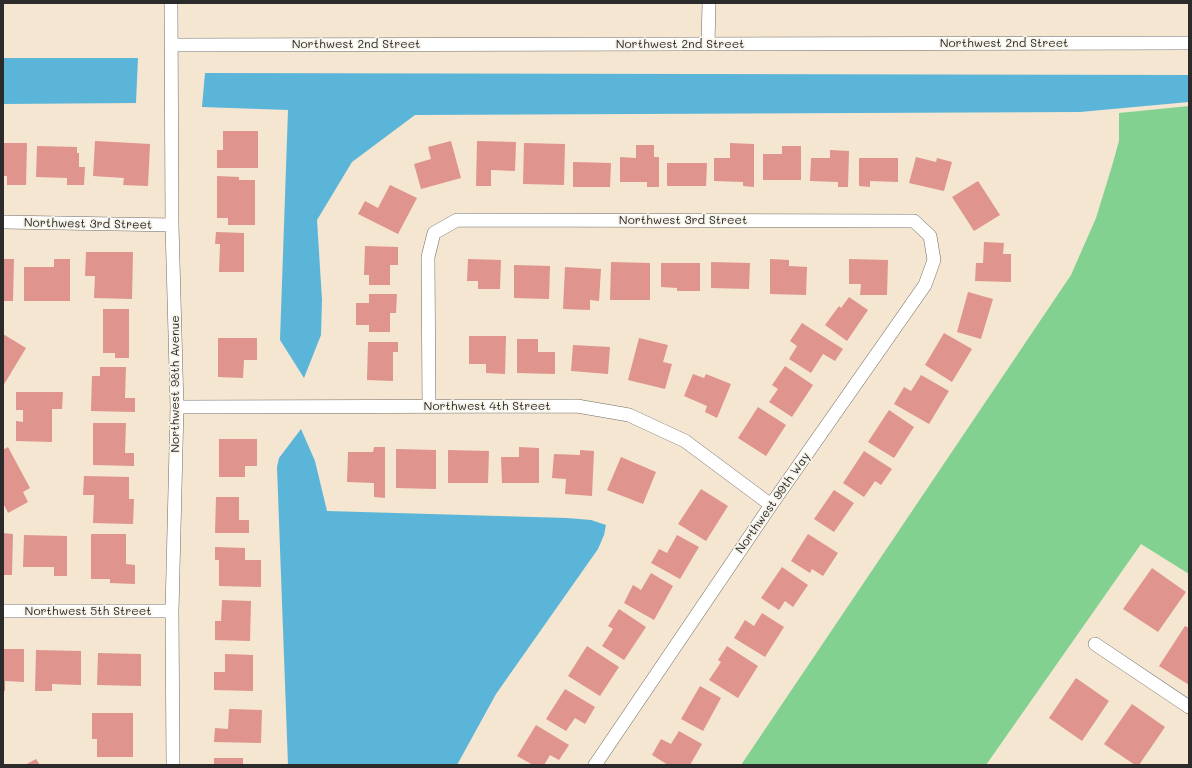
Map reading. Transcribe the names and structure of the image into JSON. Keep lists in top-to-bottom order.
{
  "streets": {
    "street": [
      "Northwest 2nd Street",
      "Northwest 3rd Street",
      "Northwest 98th Avenue",
      "Northwest 4th Street",
      "Northwest 99th Way",
      "Northwest 5th Street"
    ]
  },
  "crossings": [
    ["Northwest 2nd Street", "Northwest 98th Avenue"],
    ["Northwest 3rd Street", "Northwest 98th Avenue"],
    ["Northwest 3rd Street", "Northwest 4th Street"],
    ["Northwest 3rd Street", "Northwest 99th Way"],
    ["Northwest 98th Avenue", "Northwest 4th Street"],
    ["Northwest 98th Avenue", "Northwest 5th Street"],
    ["Northwest 4th Street", "Northwest 99th Way"]
  ]
}
